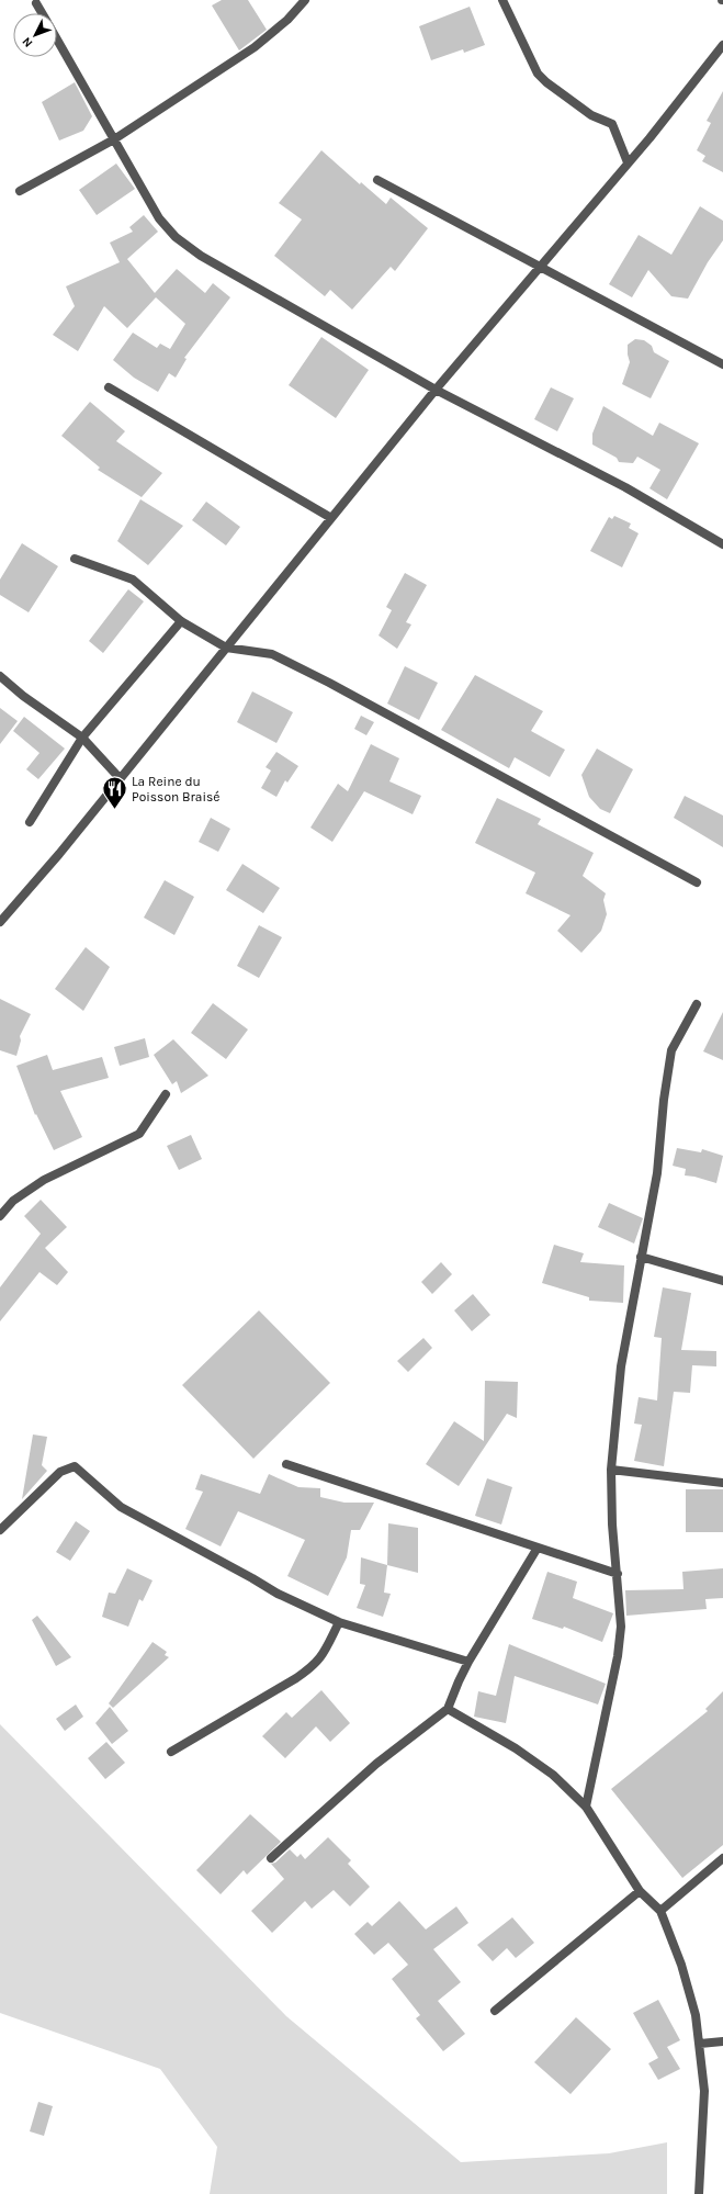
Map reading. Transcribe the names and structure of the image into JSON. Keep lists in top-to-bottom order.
{
  "places": {
    "restaurant": ["La Reine du Poisson Braisé"]
  },
  "north": "bottom left"
}
